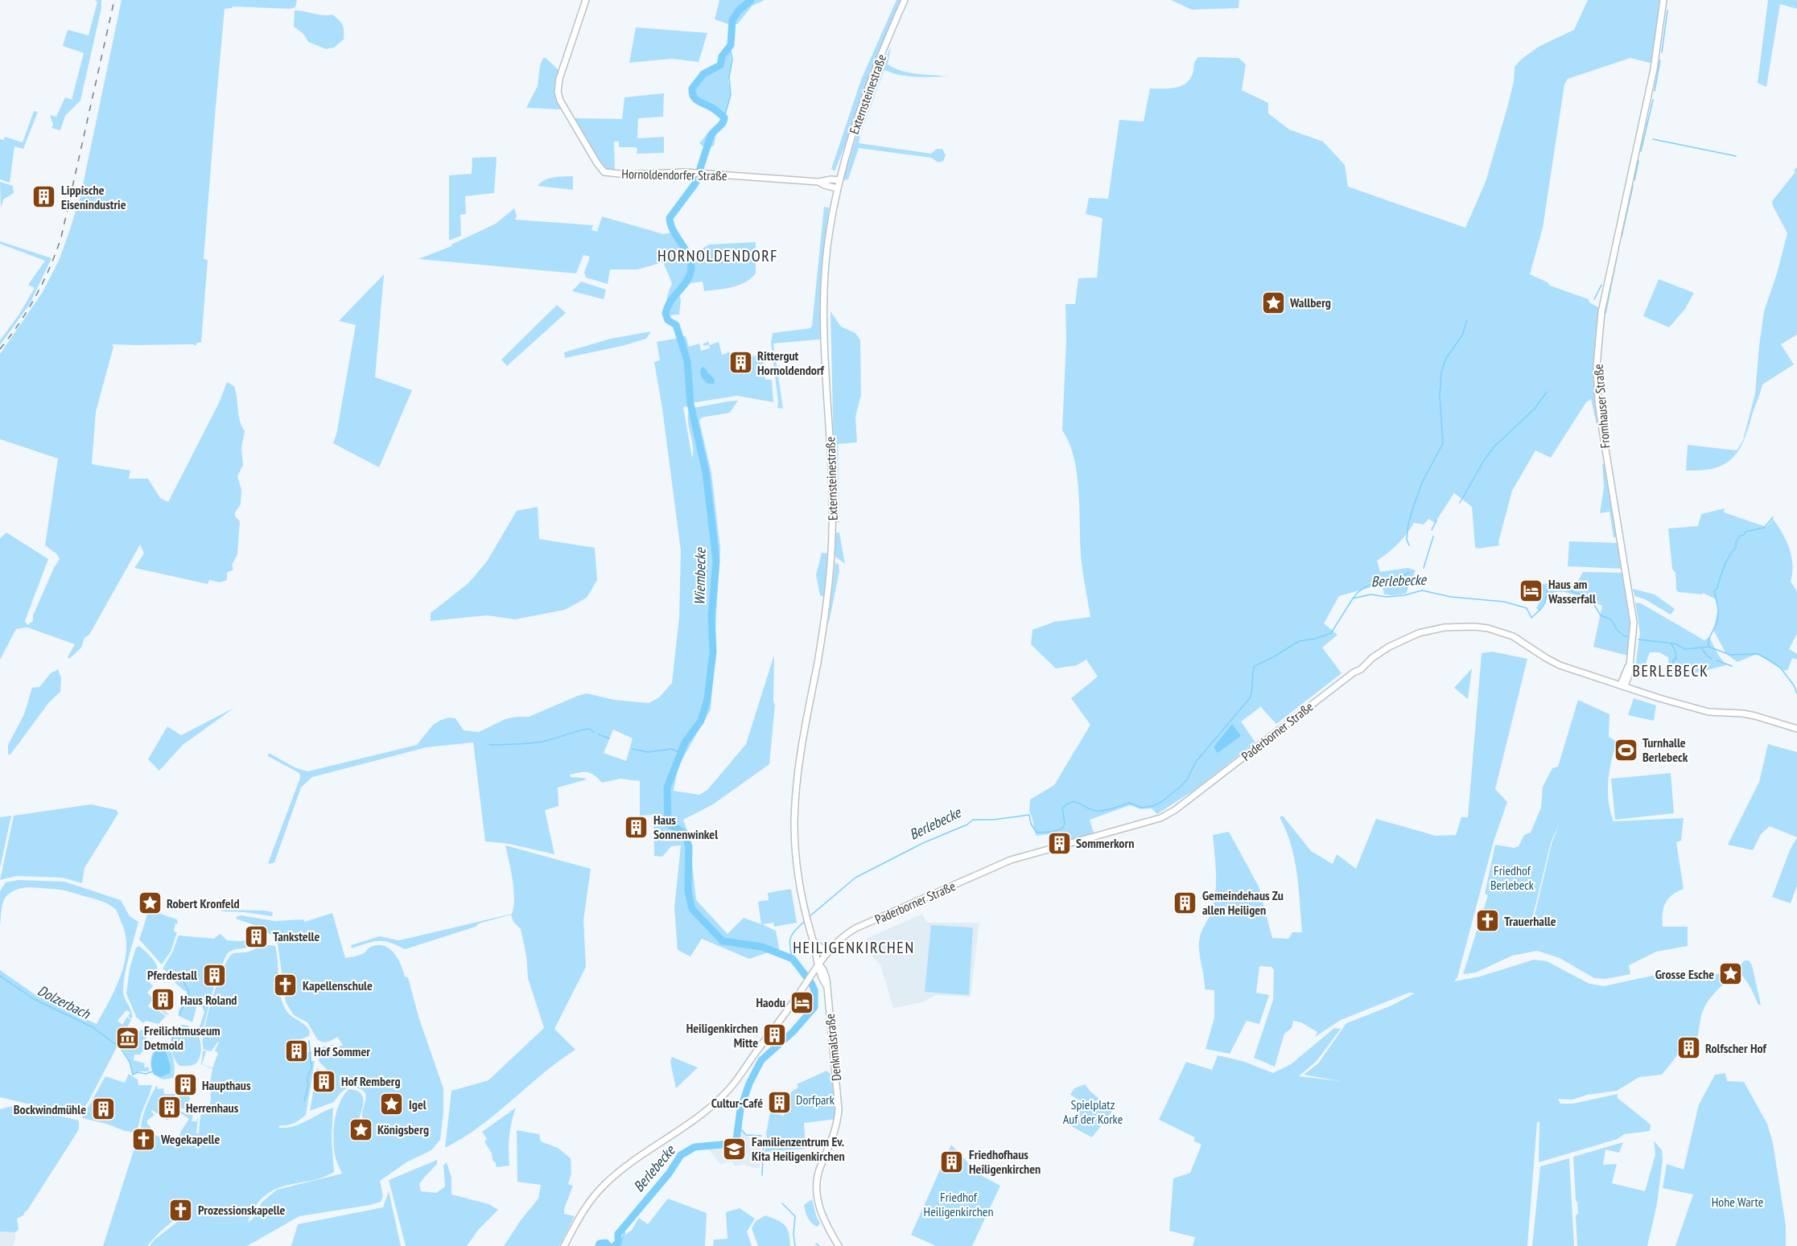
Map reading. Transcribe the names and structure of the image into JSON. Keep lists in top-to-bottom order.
{
  "streets": {
    "main road": [
      "Externsteinestraße",
      "Hornoldendorfer Straße",
      "Fromhauser Straße",
      "Paderborner Straße",
      "Denkmalstraße"
    ]
  },
  "crossings": [
    ["Externsteinestraße", "Hornoldendorfer Straße"],
    ["Externsteinestraße", "Paderborner Straße"],
    ["Externsteinestraße", "Denkmalstraße"],
    ["Fromhauser Straße", "Paderborner Straße"],
    ["Paderborner Straße", "Denkmalstraße"]
  ],
  "districts": ["HORNOLDENDORF", "BERLEBECK", "HEILIGENKIRCHEN"],
  "water": ["Wiembecke", "Berlebecke", "Dolzerbach"],
  "parks": [
    "Friedhof Berlebeck",
    "Dorfpark",
    "Spielplatz Auf der Korke",
    "Friedhof Heiligenkirchen",
    "Hohe Warte"
  ],
  "places": {
    "building": [
      "Lippische Eisenindustrie",
      "Rittergut Hornoldendorf",
      "Haus Sonnenwinkel",
      "Sommerkorn",
      "Gemeindehaus Zu allen Heiligen",
      "Tankstelle",
      "Pferdestall",
      "Haus Roland",
      "Heiligenkirchen Mitte",
      "Rolfscher Hof",
      "Hof Sommer",
      "Hof Remberg",
      "Haupthaus",
      "Cultur-Café",
      "Herrenhaus",
      "Bockwindmühle",
      "Friedhofhaus Heiligenkirchen"
    ],
    "place": [
      "Wallberg",
      "Robert Kronfeld",
      "Grosse Esche",
      "Igel",
      "Königsberg"
    ],
    "hotel": ["Haus am Wasserfall", "Haodu"],
    "sports": ["Turnhalle Berlebeck"],
    "church": [
      "Trauerhalle",
      "Kapellenschule",
      "Wegekapelle",
      "Prozessionskapelle"
    ],
    "museum": ["Freilichtmuseum Detmold"],
    "school or university": ["Familienzentrum Ev. Kita Heiligenkirchen"]
  }
}
